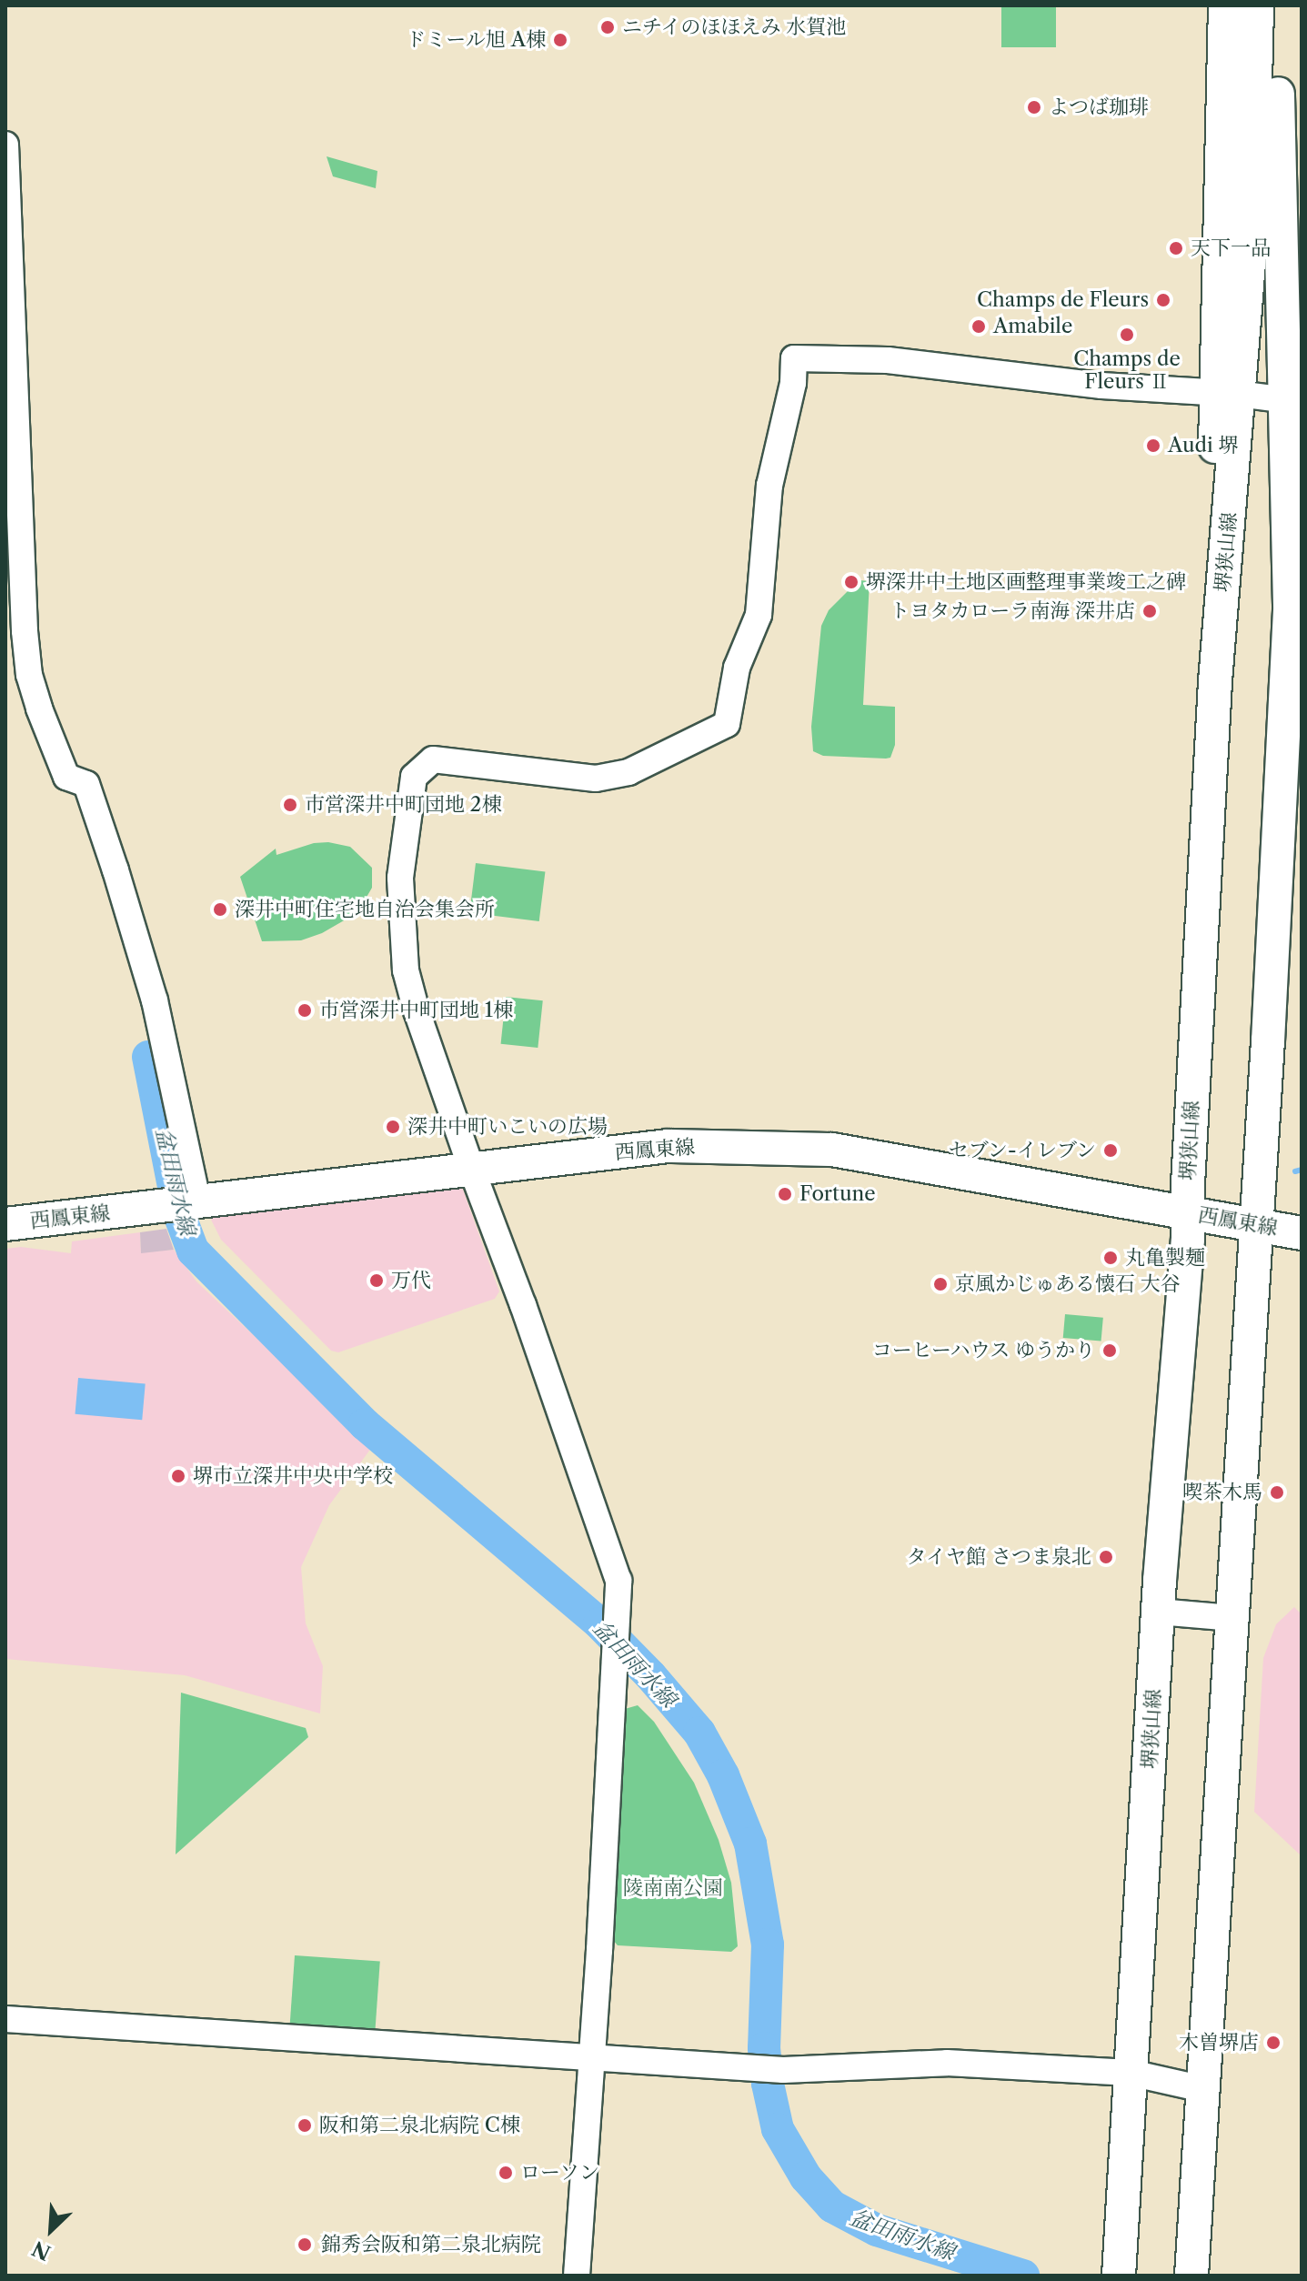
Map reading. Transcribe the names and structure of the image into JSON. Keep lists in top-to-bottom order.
{
  "streets": {
    "main road": ["堺狭山線", "西鳳東線"]
  },
  "crossings": [
    ["堺狭山線", "西鳳東線"]
  ],
  "water": ["盆田雨水線"],
  "parks": ["陵南南公園"],
  "places": [
    "ニチイのほほえみ 水賀池",
    "ドミール旭 A棟",
    "よつば珈琲",
    "天下一品",
    "Champs de Fleurs",
    "Amabile",
    "Champs de Fleurs Ⅱ",
    "Audi 堺",
    "堺深井中土地区画整理事業竣工之碑",
    "トヨタカローラ南海 深井店",
    "市営深井中町団地 2棟",
    "深井中町住宅地自治会集会所",
    "市営深井中町団地 1棟",
    "深井中町いこいの広場",
    "セブン-イレブン",
    "Fortune",
    "丸亀製麺",
    "万代",
    "京風かじゅある懐石 大谷",
    "コーヒーハウス ゆうかり",
    "堺市立深井中央中学校",
    "喫茶木馬",
    "タイヤ館 さつま泉北",
    "木曽堺店",
    "阪和第二泉北病院 C棟",
    "ローソン",
    "錦秀会阪和第二泉北病院"
  ],
  "north": "bottom left"
}
